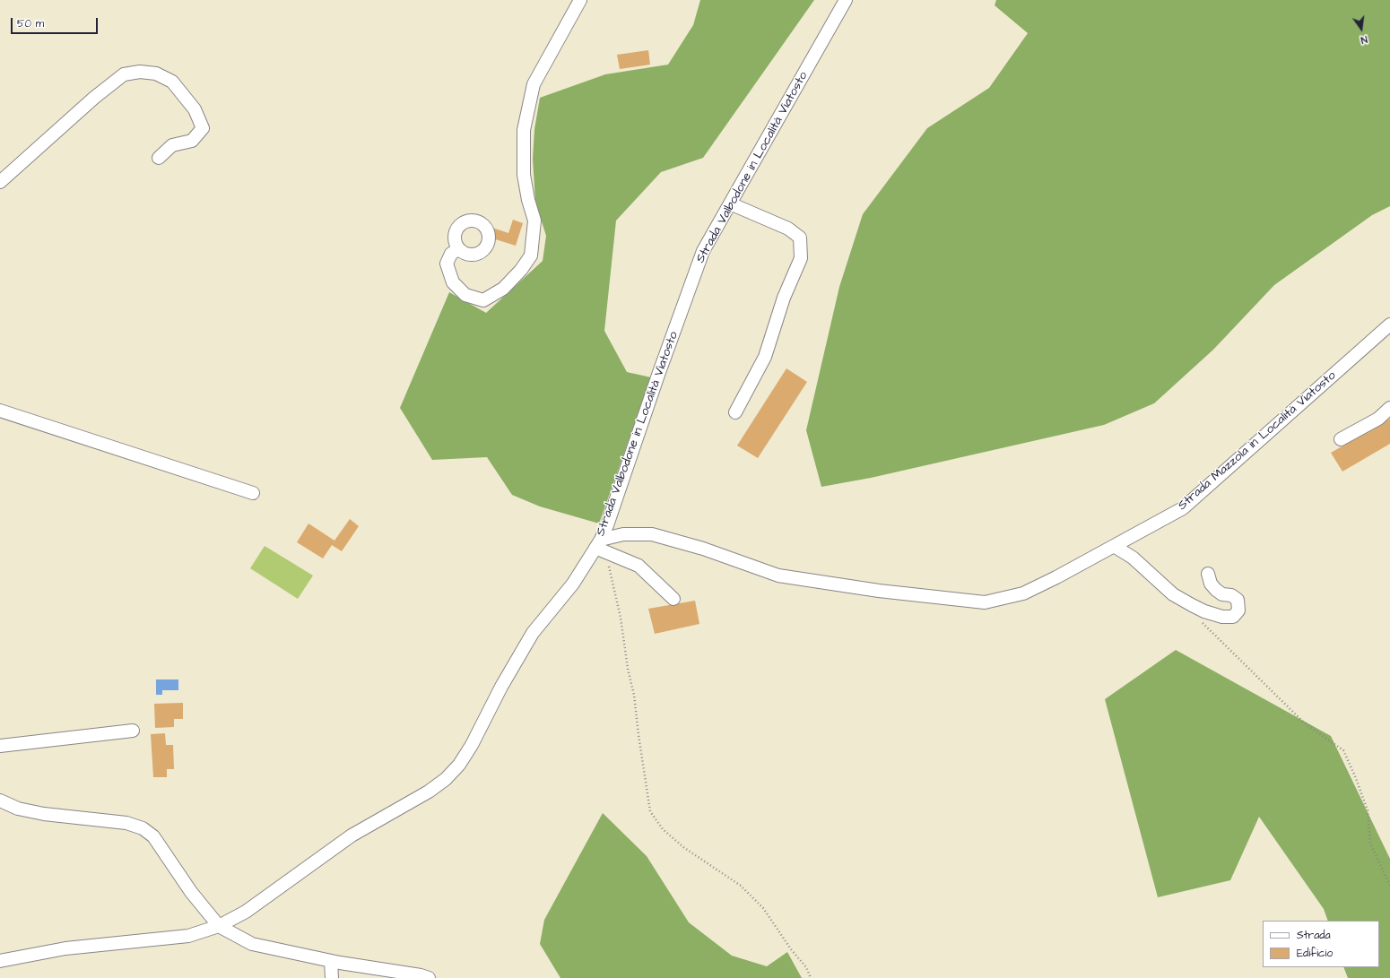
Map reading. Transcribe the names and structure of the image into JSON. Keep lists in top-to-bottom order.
{
  "streets": {
    "street": ["Strada Valbodone in Località Viatosto", "Strada Mazzola in Località Viatosto"]
  },
  "crossings": [
    ["Strada Valbodone in Località Viatosto", "Strada Mazzola in Località Viatosto"]
  ],
  "legend": ["Strada", "Edificio"],
  "scale_bar": "50 m",
  "north": "bottom"
}
